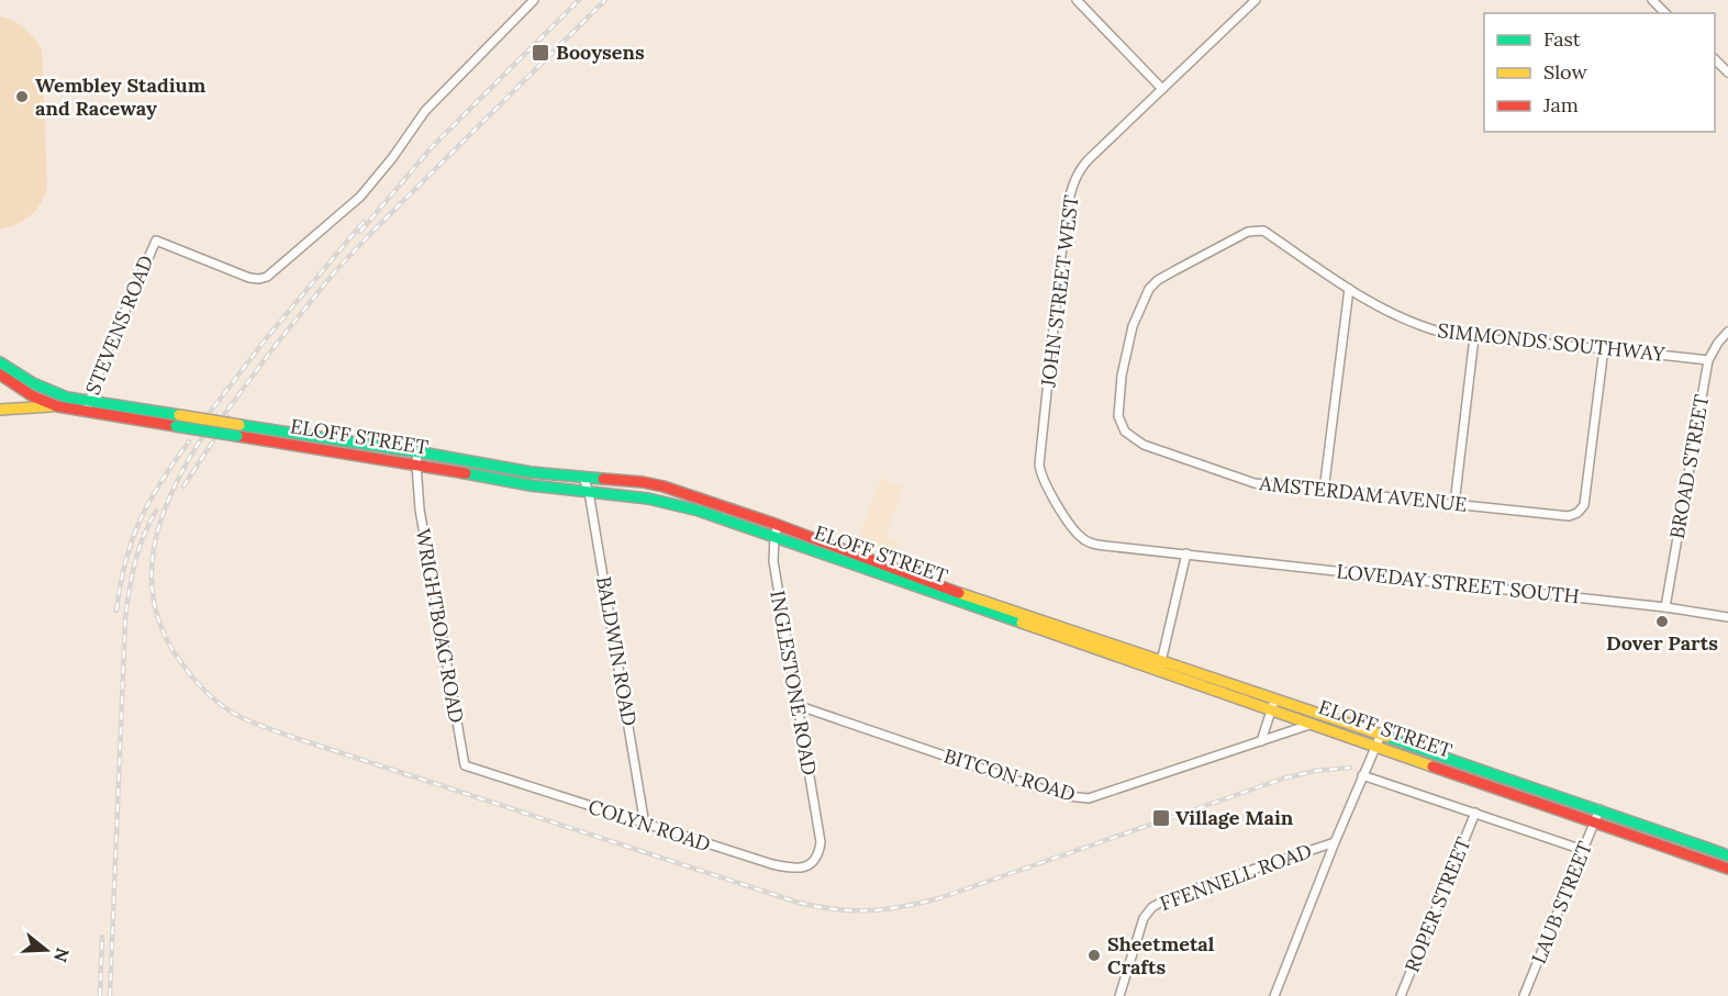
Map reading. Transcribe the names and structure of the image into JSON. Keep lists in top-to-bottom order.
{
  "streets": {
    "street": [
      "JOHN STREET WEST",
      "STEVENS ROAD",
      "SIMMONDS SOUTHWAY",
      "ELOFF STREET",
      "BROAD STREET",
      "AMSTERDAM AVENUE",
      "LOVEDAY STREET SOUTH",
      "WRIGHTBOAG ROAD",
      "BALDWIN ROAD",
      "INGLESTONE ROAD",
      "BITCON ROAD",
      "COLYN ROAD",
      "FFENNELL ROAD",
      "LAUB STREET",
      "ROPER STREET"
    ]
  },
  "crossings": [
    ["JOHN STREET WEST", "LOVEDAY STREET SOUTH"],
    ["STEVENS ROAD", "ELOFF STREET"],
    ["SIMMONDS SOUTHWAY", "BROAD STREET"],
    ["SIMMONDS SOUTHWAY", "AMSTERDAM AVENUE"],
    ["ELOFF STREET", "WRIGHTBOAG ROAD"],
    ["ELOFF STREET", "BALDWIN ROAD"],
    ["ELOFF STREET", "INGLESTONE ROAD"],
    ["ELOFF STREET", "BITCON ROAD"],
    ["ELOFF STREET", "LAUB STREET"],
    ["BROAD STREET", "LOVEDAY STREET SOUTH"],
    ["WRIGHTBOAG ROAD", "COLYN ROAD"],
    ["BALDWIN ROAD", "COLYN ROAD"],
    ["INGLESTONE ROAD", "BITCON ROAD"],
    ["INGLESTONE ROAD", "COLYN ROAD"]
  ],
  "places": {
    "transit": ["Booysens", "Village Main"],
    "other": ["Wembley Stadium and Raceway", "Dover Parts", "Sheetmetal Crafts"]
  },
  "legend": ["Fast", "Slow", "Jam"],
  "north": "right"
}
